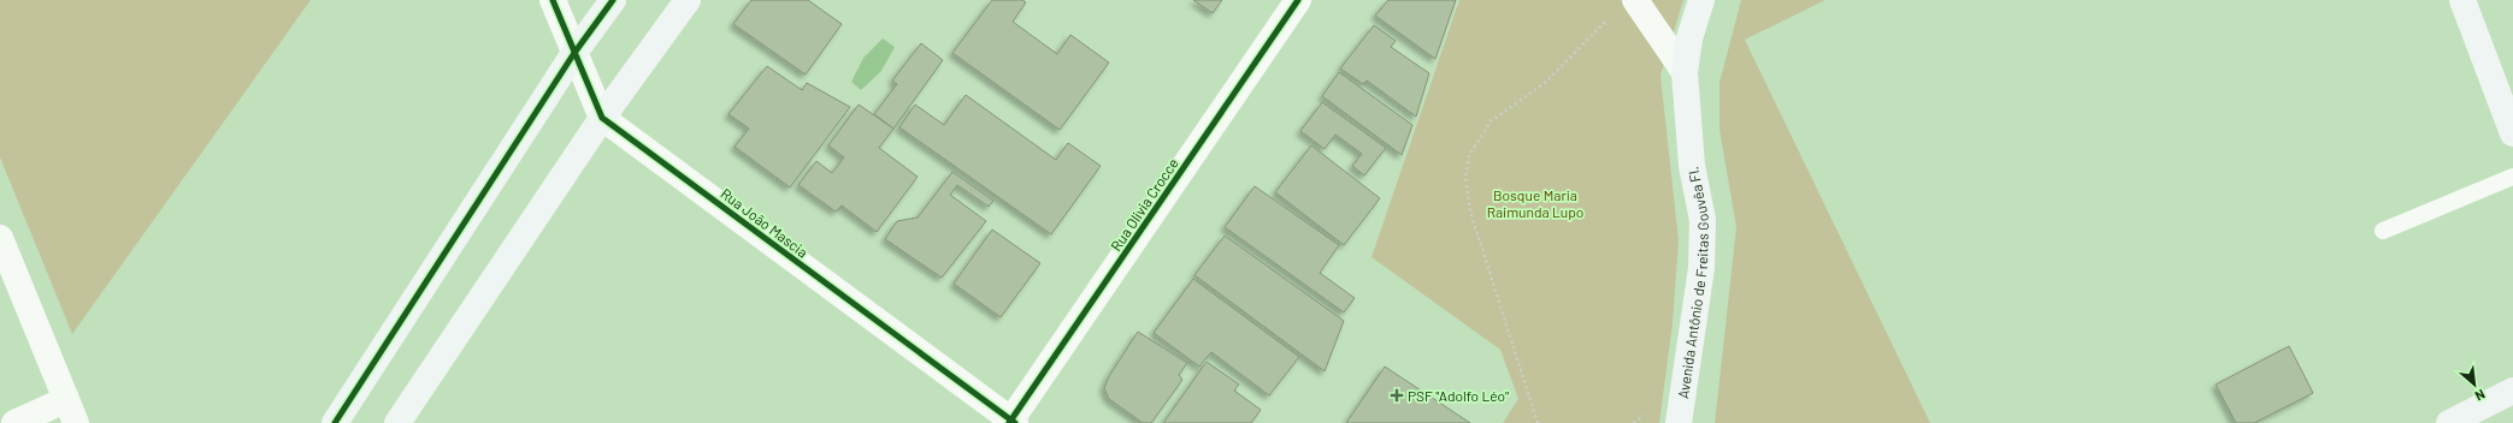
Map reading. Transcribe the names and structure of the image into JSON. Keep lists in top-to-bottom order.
{
  "streets": {
    "street": ["Rua Olivia Crocce", "Rua João Mascia", "Avenida Antônio de Freitas Gouvêa Fl."]
  },
  "crossings": [
    ["Rua Olivia Crocce", "Rua João Mascia"]
  ],
  "parks": ["Bosque Maria Raimunda Lupo"],
  "places": {
    "health": ["PSF \"Adolfo Léo\""]
  },
  "north": "bottom right"
}
